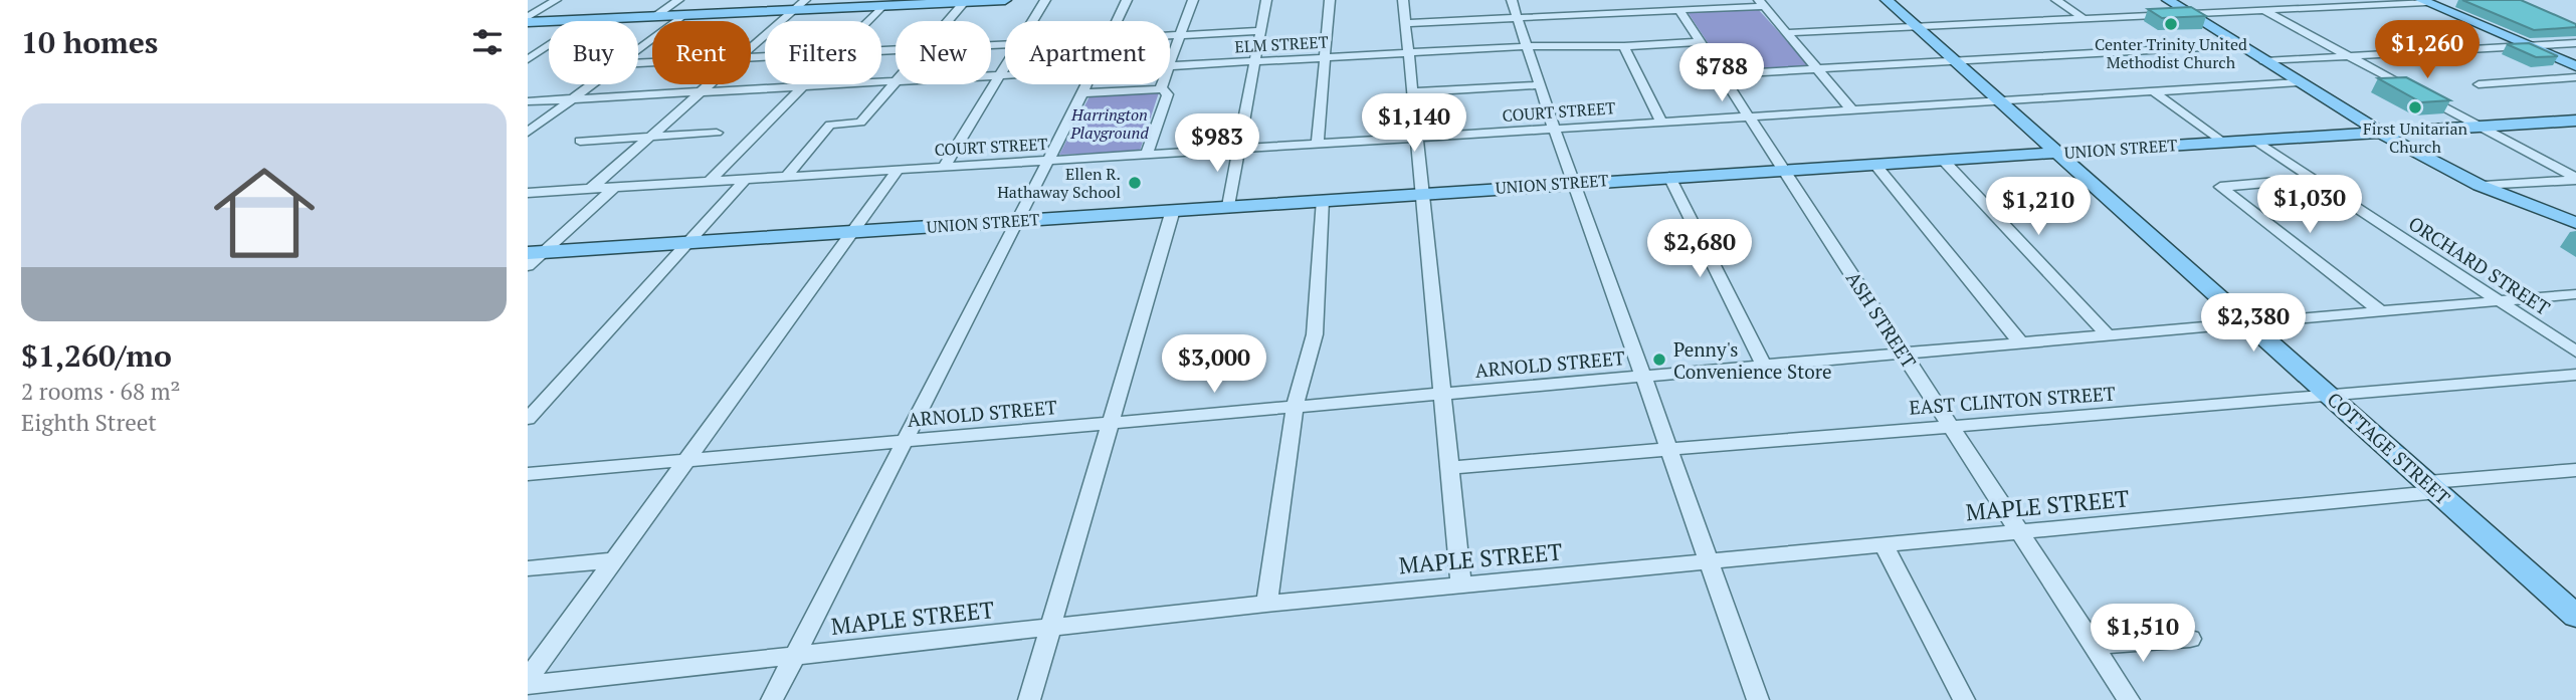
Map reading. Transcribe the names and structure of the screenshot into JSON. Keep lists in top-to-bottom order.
{
  "streets": {
    "main road": ["UNION STREET", "COTTAGE STREET"],
    "street": [
      "ELM STREET",
      "COURT STREET",
      "ORCHARD STREET",
      "ASH STREET",
      "ARNOLD STREET",
      "EAST CLINTON STREET",
      "MAPLE STREET"
    ]
  },
  "crossings": [
    ["ELM STREET", "ASH STREET"],
    ["COURT STREET", "ASH STREET"],
    ["COURT STREET", "COTTAGE STREET"],
    ["UNION STREET", "ORCHARD STREET"],
    ["UNION STREET", "ASH STREET"],
    ["UNION STREET", "COTTAGE STREET"],
    ["ORCHARD STREET", "ARNOLD STREET"],
    ["ASH STREET", "ARNOLD STREET"],
    ["ASH STREET", "EAST CLINTON STREET"],
    ["ASH STREET", "MAPLE STREET"],
    ["ARNOLD STREET", "COTTAGE STREET"],
    ["EAST CLINTON STREET", "COTTAGE STREET"],
    ["COTTAGE STREET", "MAPLE STREET"]
  ],
  "parks": ["Harrington Playground"],
  "places": [
    "Center Trinity United Methodist Church",
    "First Unitarian Church",
    "Ellen R. Hathaway School",
    "Penny's Convenience Store"
  ],
  "page": {
    "heading": "10 homes",
    "price": [
      "$1,260",
      "$788",
      "$1,140",
      "$983",
      "$1,030",
      "$1,210",
      "$2,680",
      "$2,380",
      "$3,000",
      "$1,510"
    ],
    "chip": [
      "Buy",
      "Rent",
      "Filters",
      "New",
      "Apartment"
    ],
    "list": [
      {
        "name": "$1,260/mo",
        "note": "2 rooms · 68 m² · Eighth Street"
      }
    ]
  }
}
